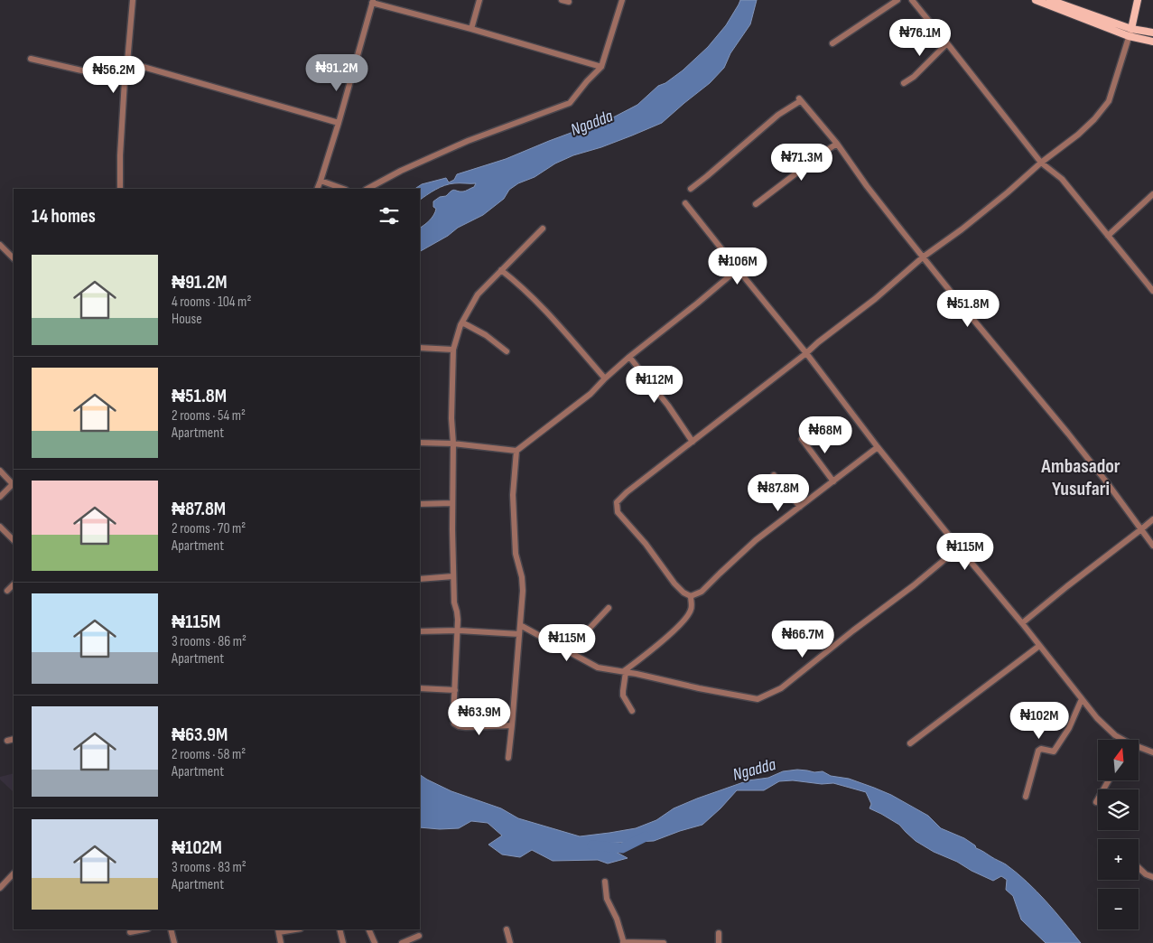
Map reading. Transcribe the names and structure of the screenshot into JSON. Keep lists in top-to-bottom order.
{
  "districts": ["Ambasador Yusufari"],
  "water": ["Ngadda"],
  "north": "top",
  "page": {
    "price": [
      "₦76.1M",
      "₦91.2M",
      "₦56.2M",
      "₦71.3M",
      "₦106M",
      "₦51.8M",
      "₦112M",
      "₦68M",
      "₦87.8M",
      "₦115M",
      "₦66.7M",
      "₦115M",
      "₦63.9M",
      "₦102M"
    ],
    "heading": "14 homes",
    "list": [
      {
        "name": "₦91.2M",
        "note": "4 rooms · 104 m² · House"
      },
      {
        "name": "₦51.8M",
        "note": "2 rooms · 54 m² · Apartment"
      },
      {
        "name": "₦87.8M",
        "note": "2 rooms · 70 m² · Apartment"
      },
      {
        "name": "₦115M",
        "note": "3 rooms · 86 m² · Apartment"
      },
      {
        "name": "₦63.9M",
        "note": "2 rooms · 58 m² · Apartment"
      },
      {
        "name": "₦102M",
        "note": "3 rooms · 83 m² · Apartment"
      }
    ],
    "map_buttons": ["+", "−"]
  }
}
